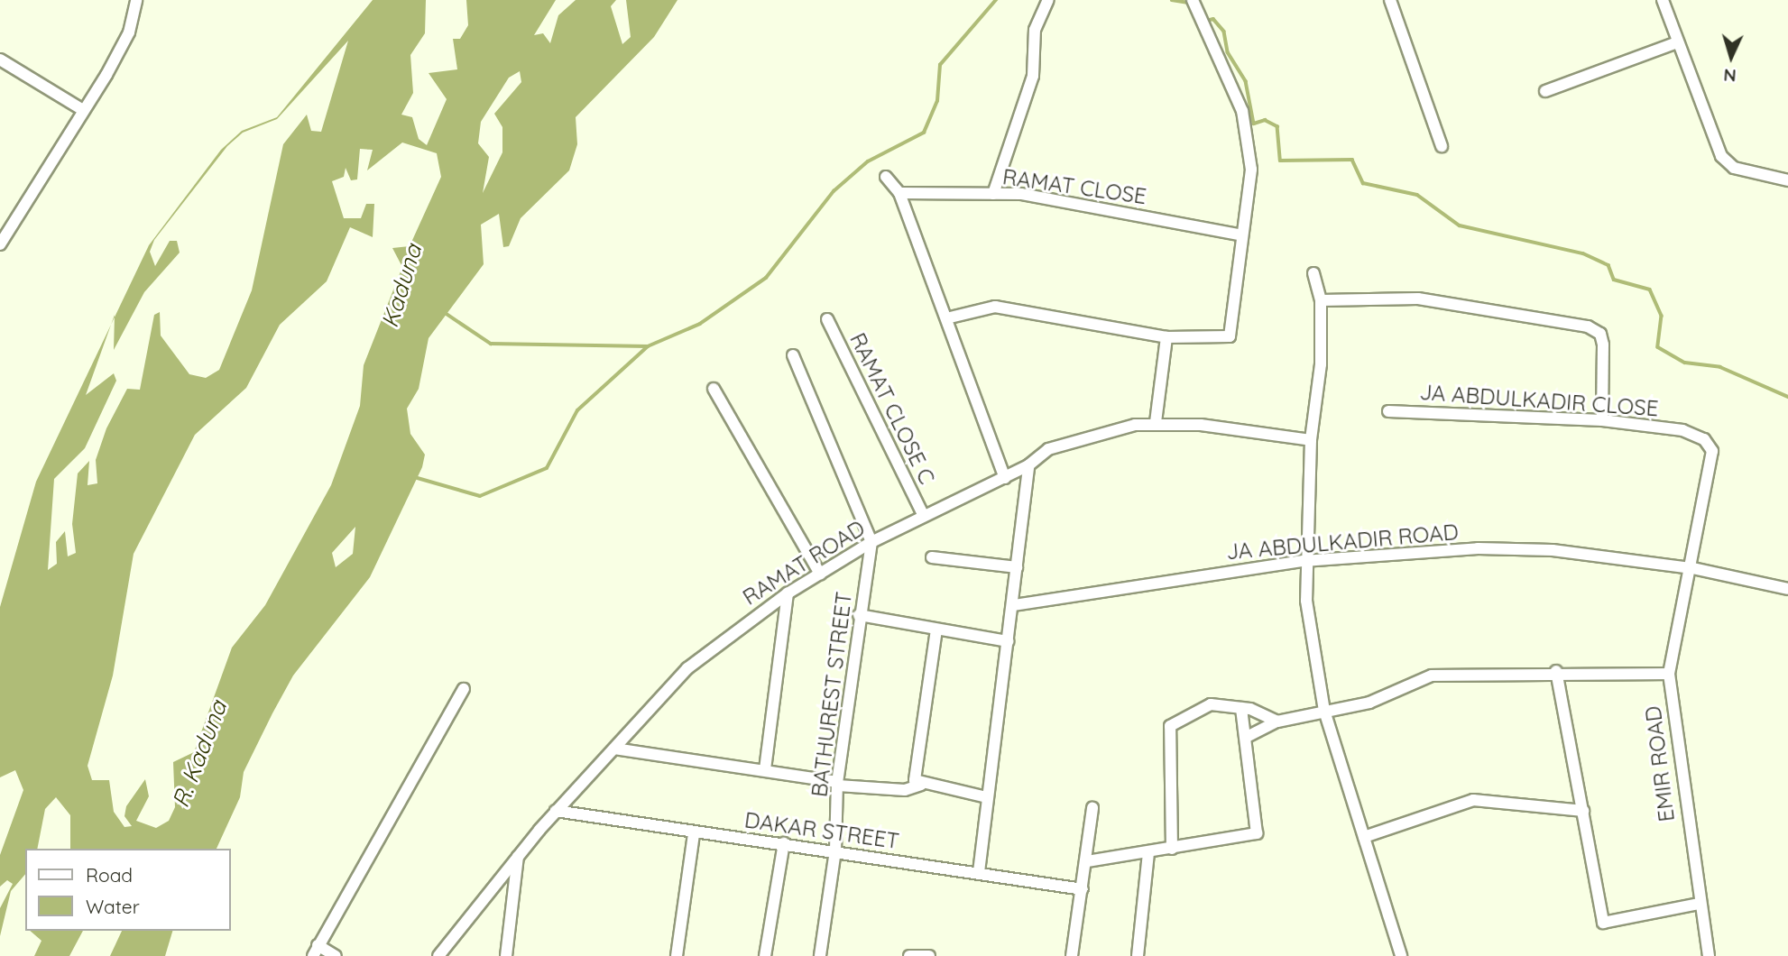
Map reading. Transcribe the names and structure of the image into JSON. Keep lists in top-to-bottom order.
{
  "streets": {
    "street": [
      "RAMAT CLOSE",
      "JA ABDULKADIR CLOSE",
      "RAMAT CLOSE C",
      "JA ABDULKADIR ROAD",
      "RAMAT ROAD",
      "BATHUREST STREET",
      "EMIR ROAD",
      "DAKAR STREET"
    ]
  },
  "crossings": [
    ["JA ABDULKADIR CLOSE", "JA ABDULKADIR ROAD"],
    ["JA ABDULKADIR CLOSE", "EMIR ROAD"],
    ["RAMAT CLOSE C", "RAMAT ROAD"],
    ["JA ABDULKADIR ROAD", "EMIR ROAD"],
    ["RAMAT ROAD", "BATHUREST STREET"],
    ["RAMAT ROAD", "DAKAR STREET"],
    ["BATHUREST STREET", "DAKAR STREET"]
  ],
  "water": ["Kaduna", "R. Kaduna"],
  "legend": ["Road", "Water"],
  "north": "bottom"
}
